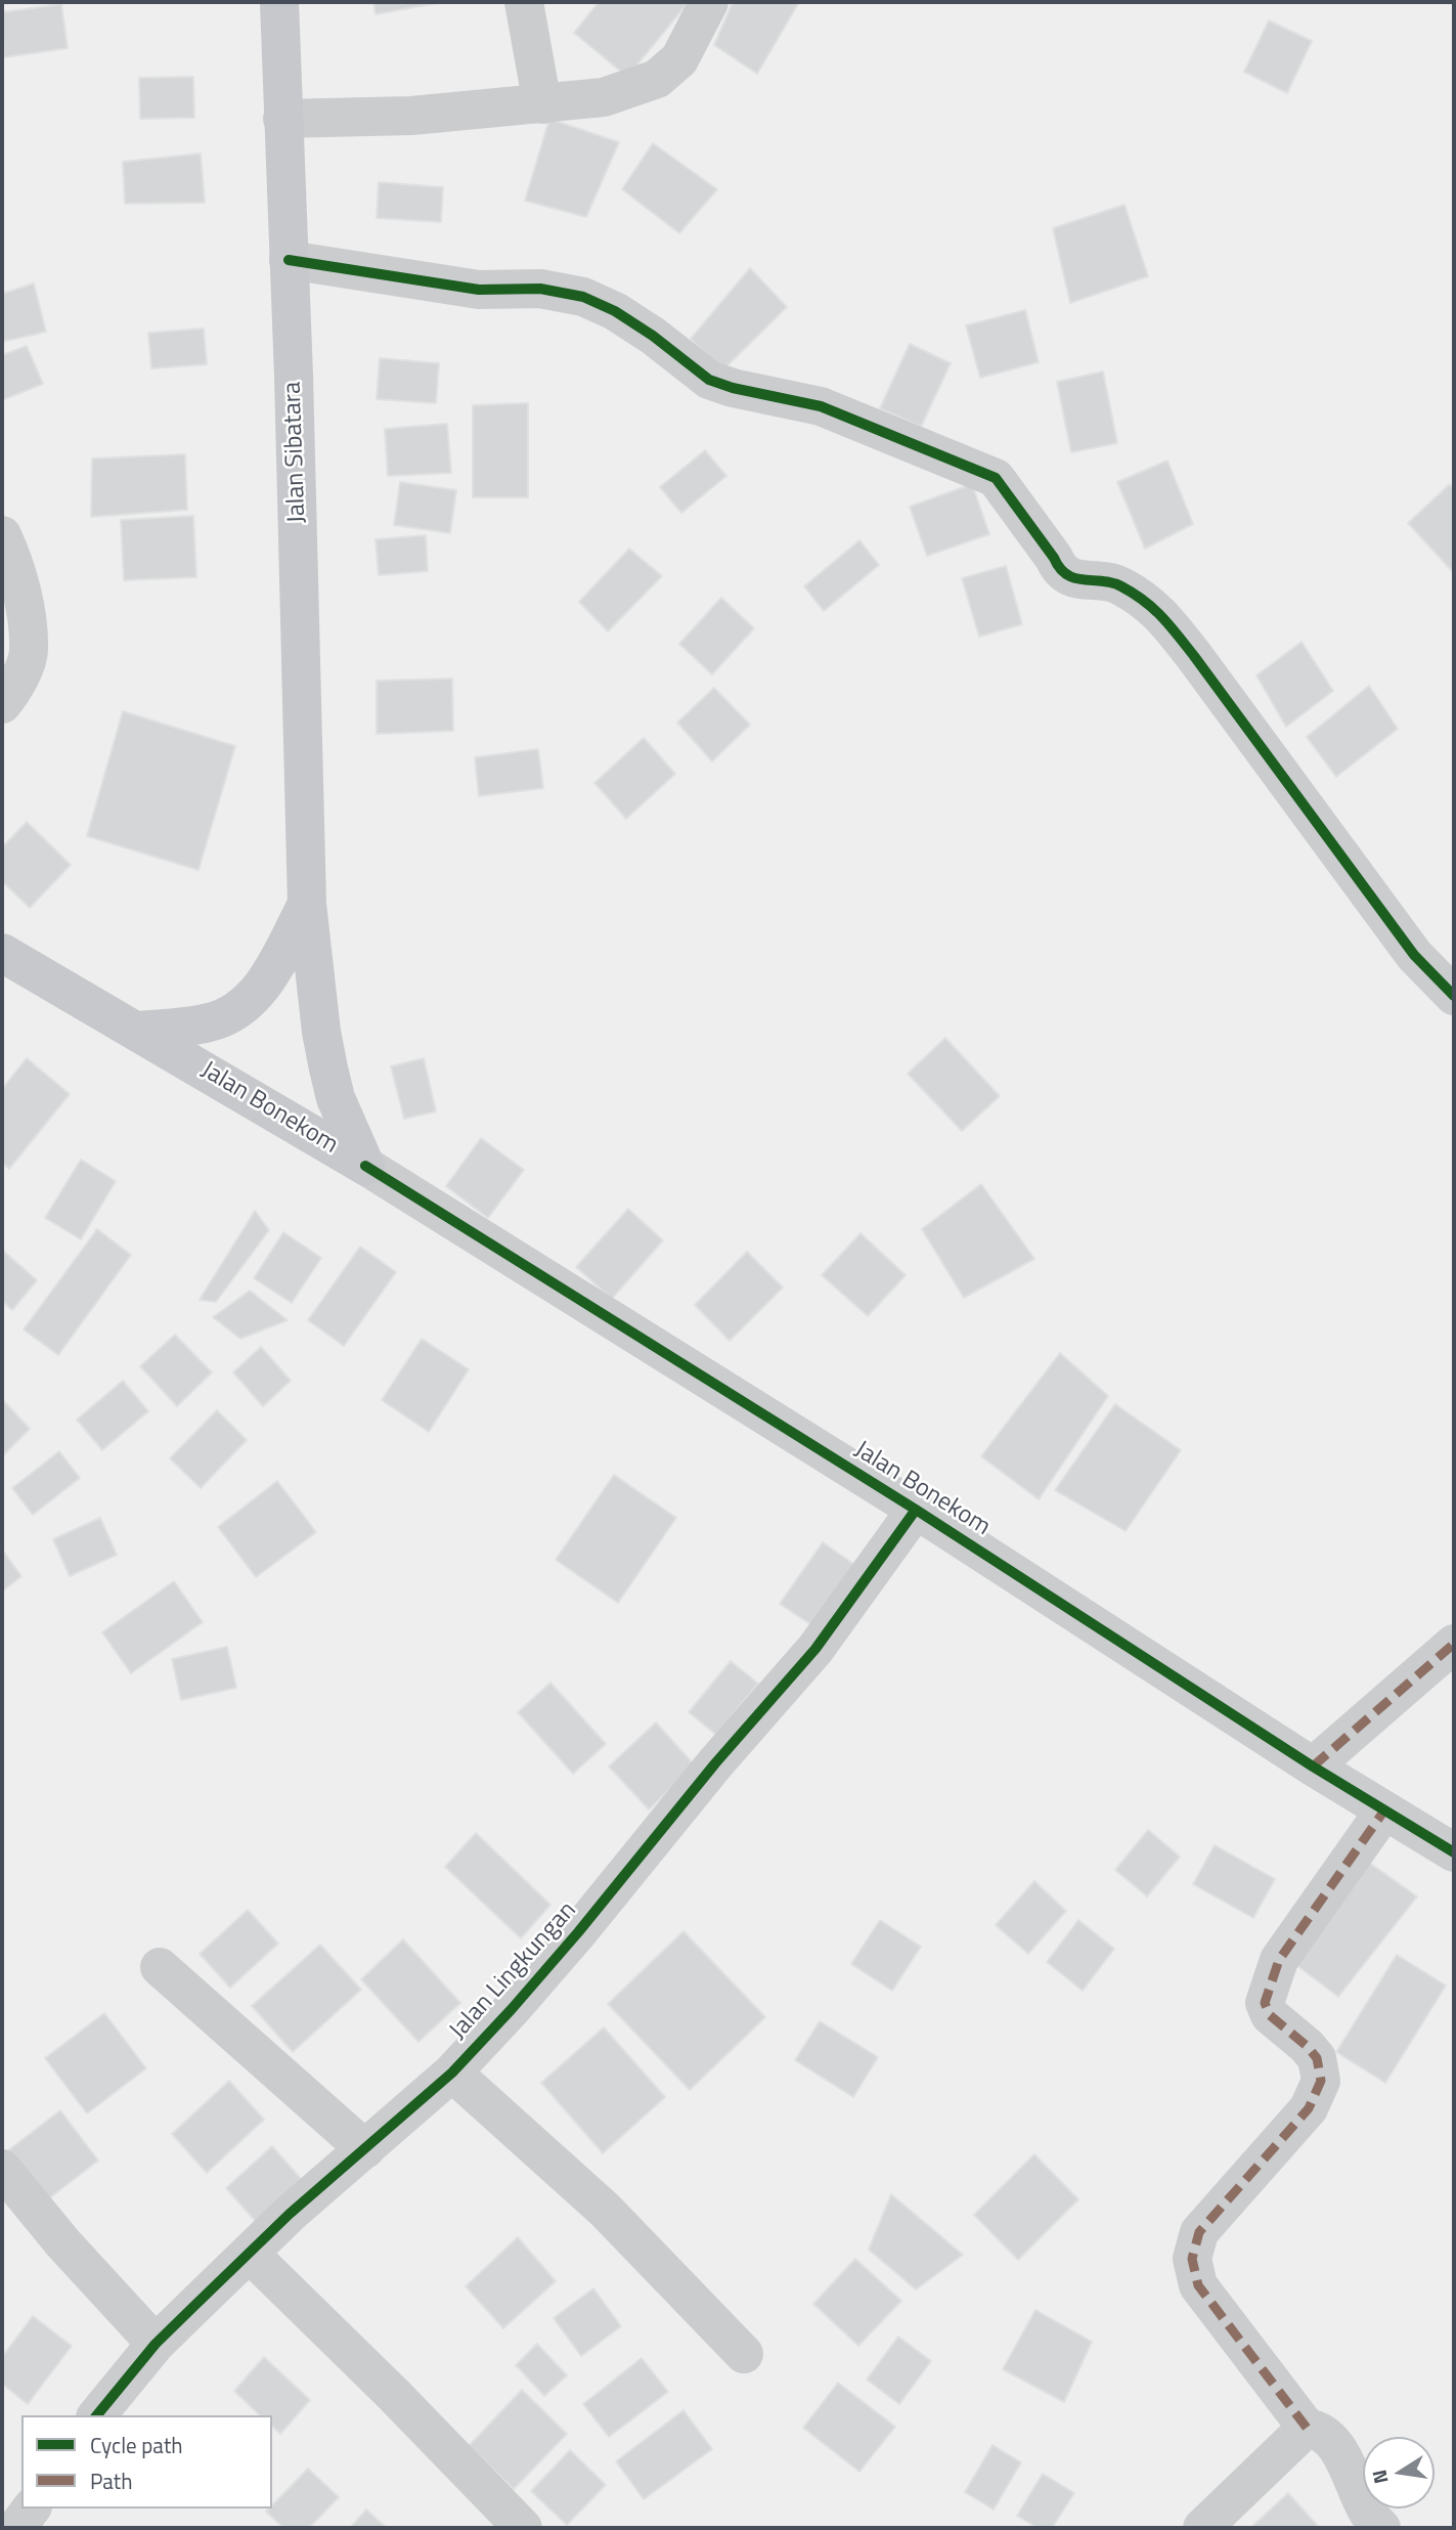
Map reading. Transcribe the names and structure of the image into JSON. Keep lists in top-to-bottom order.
{
  "streets": {
    "main road": ["Jalan Sibatara", "Jalan Bonekom"],
    "street": ["Jalan Lingkungan"]
  },
  "crossings": [
    ["Jalan Sibatara", "Jalan Bonekom"],
    ["Jalan Bonekom", "Jalan Lingkungan"]
  ],
  "legend": ["Cycle path", "Path"],
  "north": "left"
}
